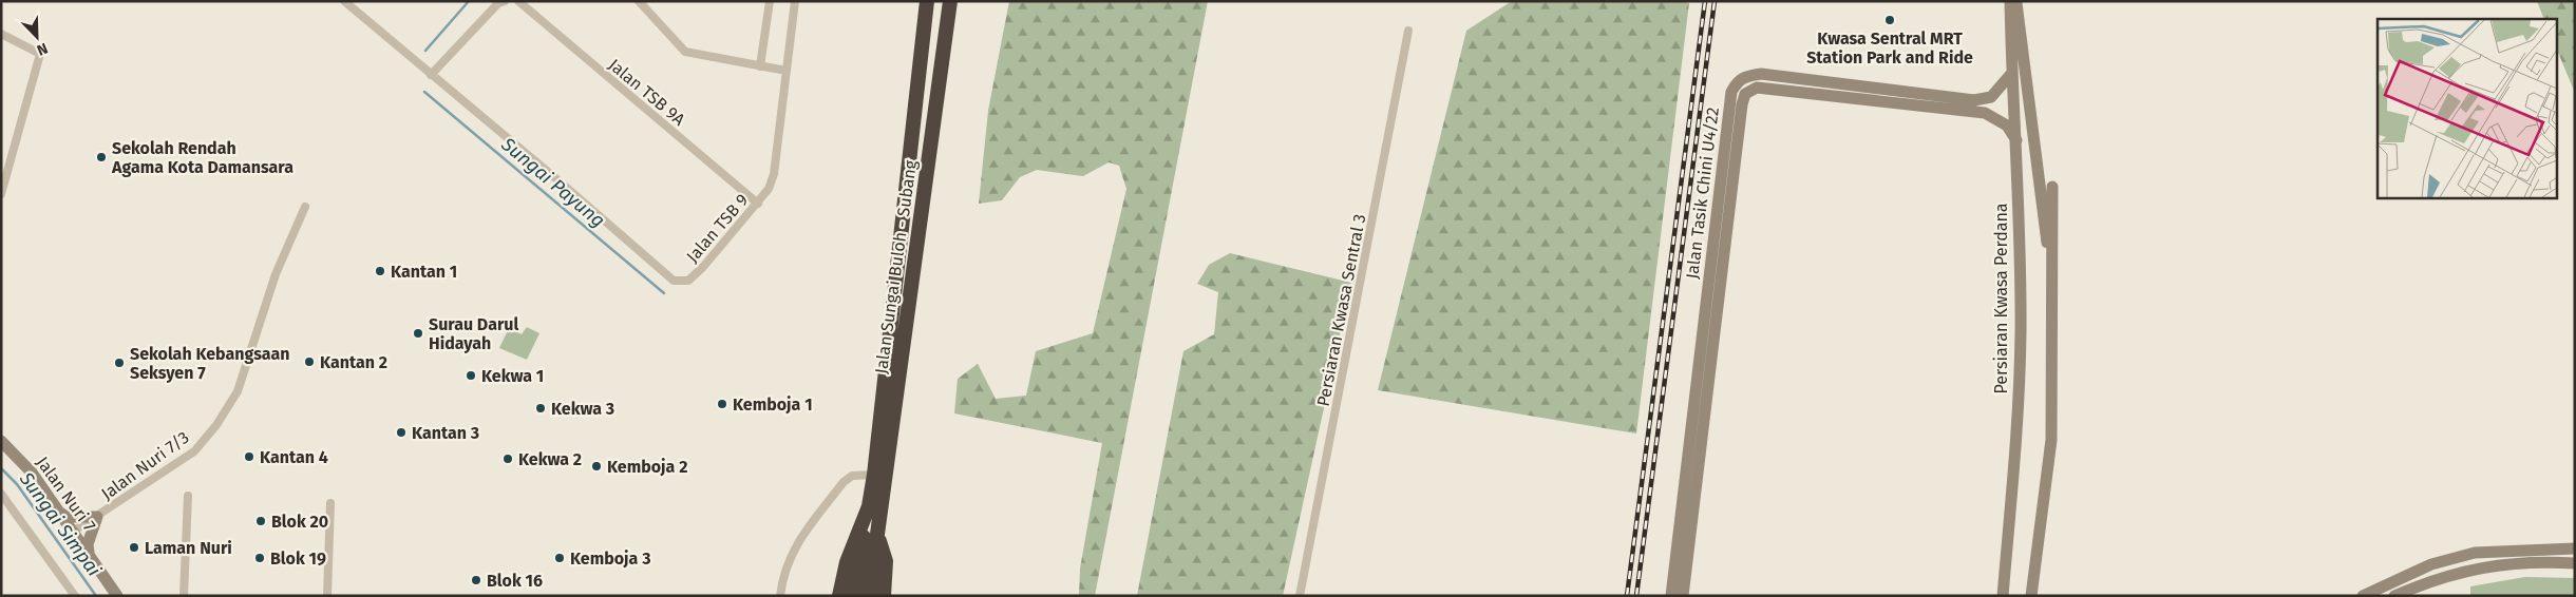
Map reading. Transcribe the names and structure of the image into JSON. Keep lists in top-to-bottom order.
{
  "streets": {
    "highway": ["Jalan Sungai Buloh - Subang"],
    "street": [
      "Jalan TSB 9A",
      "Jalan Tasik Chini U4/22",
      "Jalan TSB 9",
      "Persiaran Kwasa Perdana",
      "Persiaran Kwasa Sentral 3",
      "Jalan Nuri 7/3",
      "Jalan Nuri 7"
    ]
  },
  "crossings": [
    ["Jalan TSB 9A", "Jalan TSB 9"],
    ["Jalan Nuri 7/3", "Jalan Nuri 7"]
  ],
  "water": ["Sungai Payung", "Sungai Simpai"],
  "places": [
    "Kwasa Sentral MRT Station Park and Ride",
    "Sekolah Rendah Agama Kota Damansara",
    "Kantan 1",
    "Surau Darul Hidayah",
    "Kantan 2",
    "Sekolah Kebangsaan Seksyen 7",
    "Kekwa 1",
    "Kemboja 1",
    "Kekwa 3",
    "Kantan 3",
    "Kantan 4",
    "Kekwa 2",
    "Kemboja 2",
    "Blok 20",
    "Laman Nuri",
    "Blok 19",
    "Kemboja 3",
    "Blok 16"
  ],
  "north": "bottom right"
}
